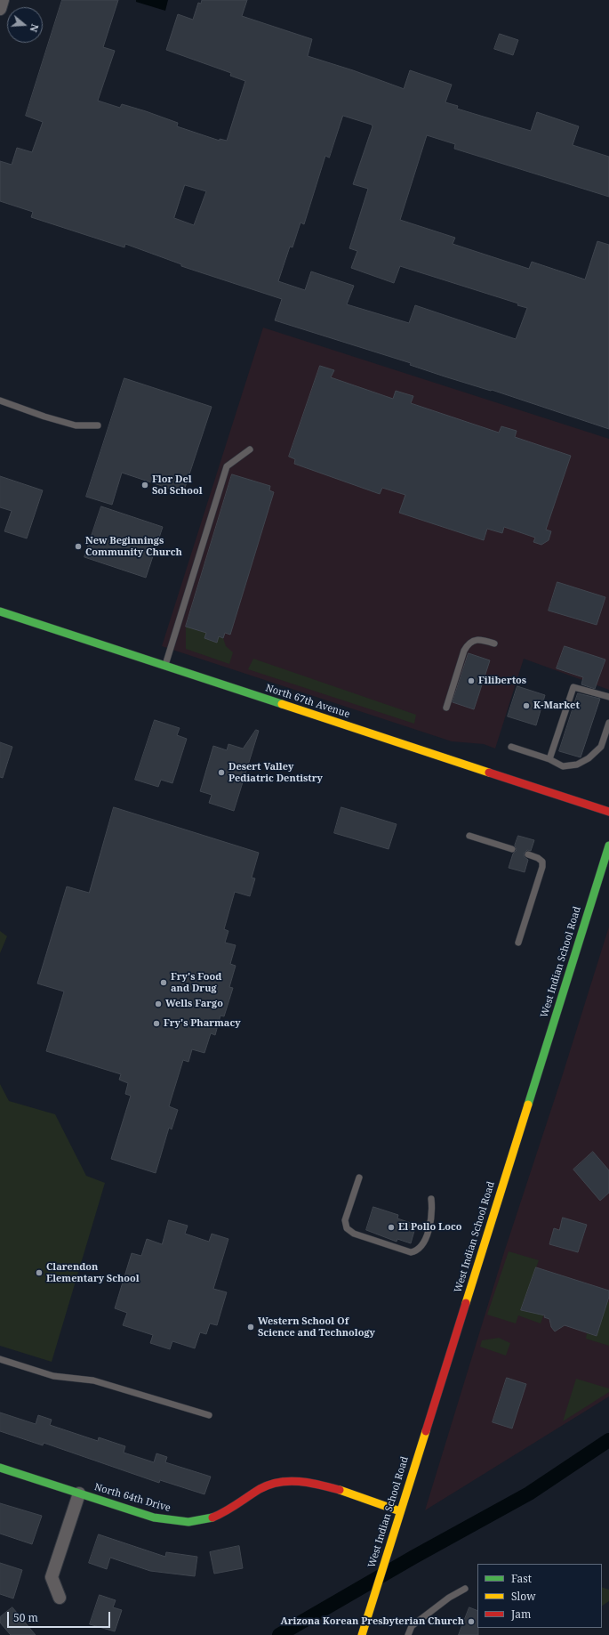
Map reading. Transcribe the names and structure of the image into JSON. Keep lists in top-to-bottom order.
{
  "streets": {
    "main road": ["North 67th Avenue", "West Indian School Road", "North 64th Drive"]
  },
  "crossings": [
    ["West Indian School Road", "North 64th Drive"]
  ],
  "places": [
    "Flor Del Sol School",
    "New Beginnings Community Church",
    "Filibertos",
    "K-Market",
    "Desert Valley Pediatric Dentistry",
    "Fry's Food and Drug",
    "Wells Fargo",
    "Fry's Pharmacy",
    "El Pollo Loco",
    "Clarendon Elementary School",
    "Western School Of Science and Technology",
    "Arizona Korean Presbyterian Church"
  ],
  "legend": ["Fast", "Slow", "Jam"],
  "scale_bar": "50 m",
  "north": "right"
}
